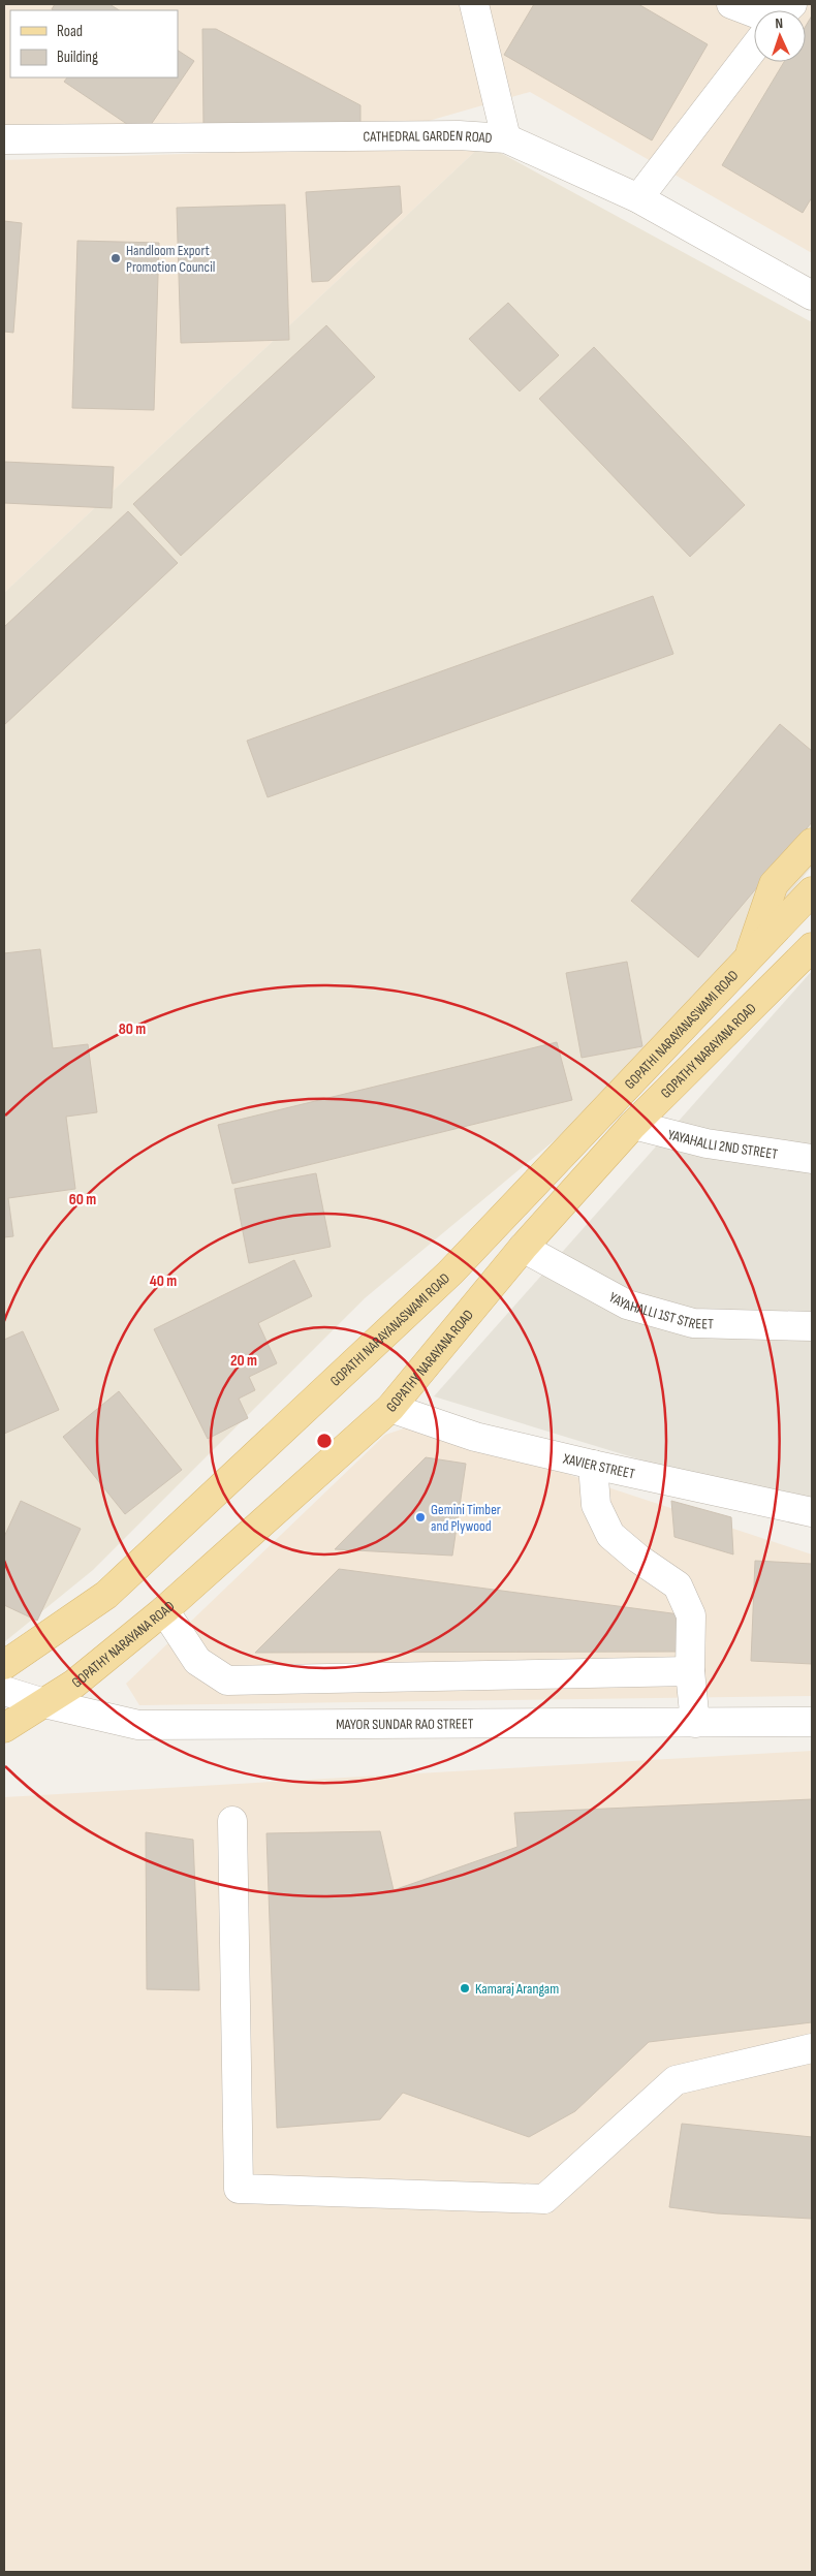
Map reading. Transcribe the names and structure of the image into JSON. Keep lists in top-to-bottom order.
{
  "streets": {
    "main road": ["GOPATHI NARAYANASWAMI ROAD", "GOPATHY NARAYANA ROAD"],
    "street": [
      "CATHEDRAL GARDEN ROAD",
      "YAYAHALLI 2ND STREET",
      "YAYAHALLI 1ST STREET",
      "XAVIER STREET",
      "MAYOR SUNDAR RAO STREET"
    ]
  },
  "crossings": [
    ["GOPATHY NARAYANA ROAD", "YAYAHALLI 2ND STREET"],
    ["GOPATHY NARAYANA ROAD", "YAYAHALLI 1ST STREET"],
    ["GOPATHY NARAYANA ROAD", "XAVIER STREET"],
    ["GOPATHY NARAYANA ROAD", "MAYOR SUNDAR RAO STREET"]
  ],
  "places": ["Handloom Export Promotion Council", "Gemini Timber and Plywood", "Kamaraj Arangam"],
  "legend": ["Road", "Building"],
  "north": "top",
  "rings": [
    "80 m",
    "60 m",
    "40 m",
    "20 m"
  ]
}
